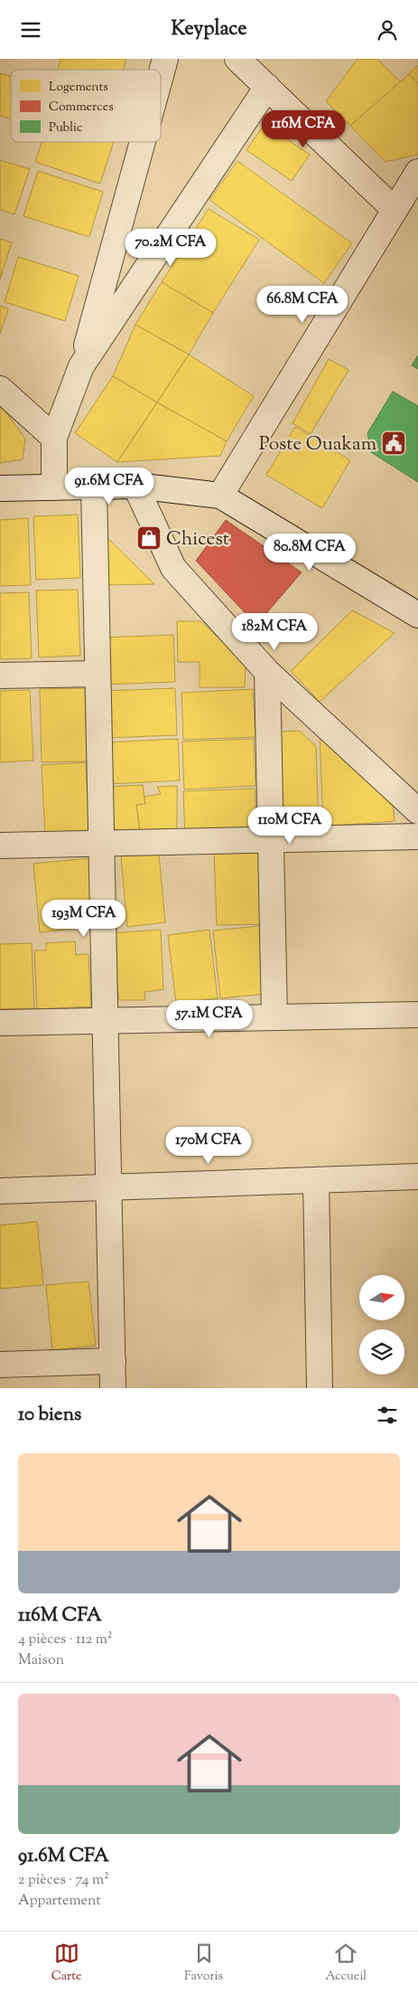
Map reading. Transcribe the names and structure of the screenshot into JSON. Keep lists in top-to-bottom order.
{
  "places": {
    "public building": ["Poste Ouakam"],
    "shop": ["Chicest"]
  },
  "legend": ["Logements", "Commerces", "Public"],
  "north": "right",
  "page": {
    "header": "Keyplace",
    "price": [
      "116M CFA",
      "70.2M CFA",
      "66.8M CFA",
      "91.6M CFA",
      "80.8M CFA",
      "182M CFA",
      "110M CFA",
      "193M CFA",
      "57.1M CFA",
      "170M CFA"
    ],
    "heading": "10 biens",
    "list": [
      {
        "name": "116M CFA",
        "note": "4 pièces · 112 m² · Maison"
      },
      {
        "name": "91.6M CFA",
        "note": "2 pièces · 74 m² · Appartement"
      }
    ],
    "tabs": ["Carte", "Favoris", "Accueil"]
  }
}
